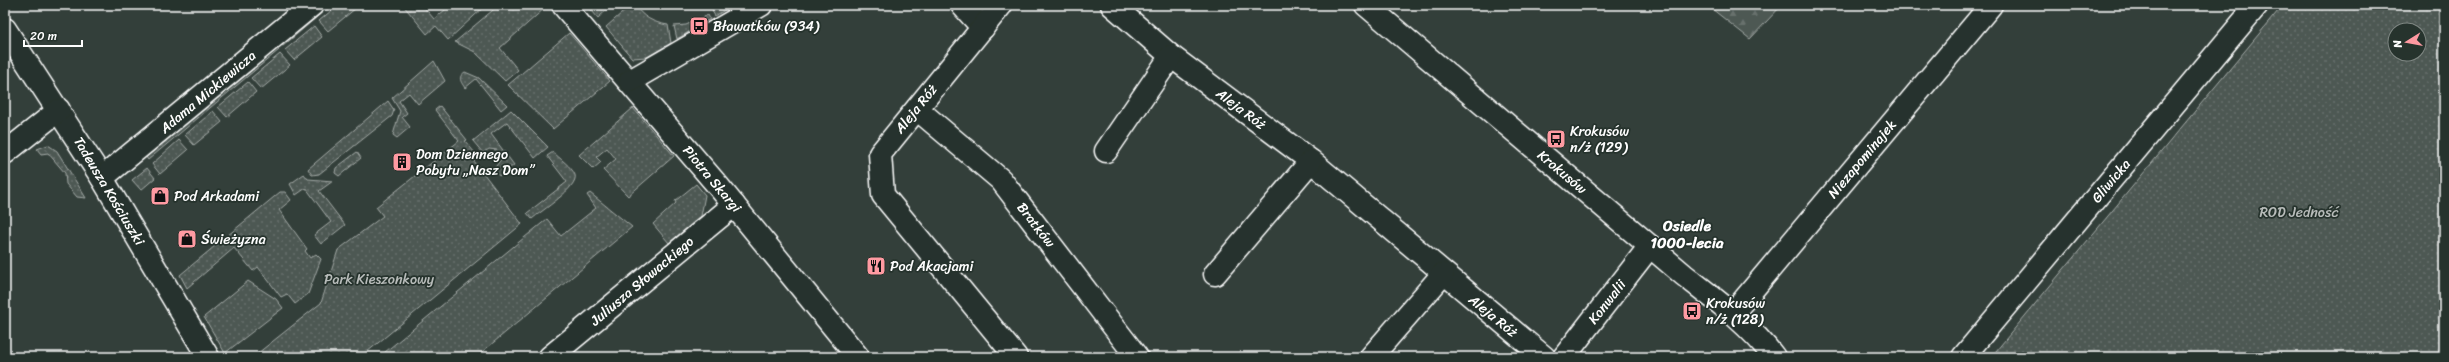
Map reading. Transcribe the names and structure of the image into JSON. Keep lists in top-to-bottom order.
{
  "streets": {
    "street": [
      "Adama Mickiewicza",
      "Aleja Róż",
      "Niezapominajek",
      "Krokusów",
      "Piotra Skargi",
      "Gliwicka",
      "Tadeusza Kościuszki",
      "Bratków",
      "Juliusza Słowackiego",
      "Konwalii"
    ]
  },
  "crossings": [
    ["Adama Mickiewicza", "Tadeusza Kościuszki"],
    ["Aleja Róż", "Bratków"],
    ["Niezapominajek", "Krokusów"],
    ["Krokusów", "Konwalii"],
    ["Piotra Skargi", "Juliusza Słowackiego"]
  ],
  "districts": ["Osiedle 1000-lecia"],
  "parks": ["ROD Jedność", "Park Kieszonkowy"],
  "places": {
    "bus stop": ["Bławatków (934)", "Krokusów n/ż (129)", "Krokusów n/ż (128)"],
    "building": ["Dom Dziennego Pobytu „Nasz Dom”"],
    "shop": ["Pod Arkadami", "Świeżyzna"],
    "restaurant": ["Pod Akacjami"]
  },
  "scale_bar": "20 m",
  "north": "left"
}
